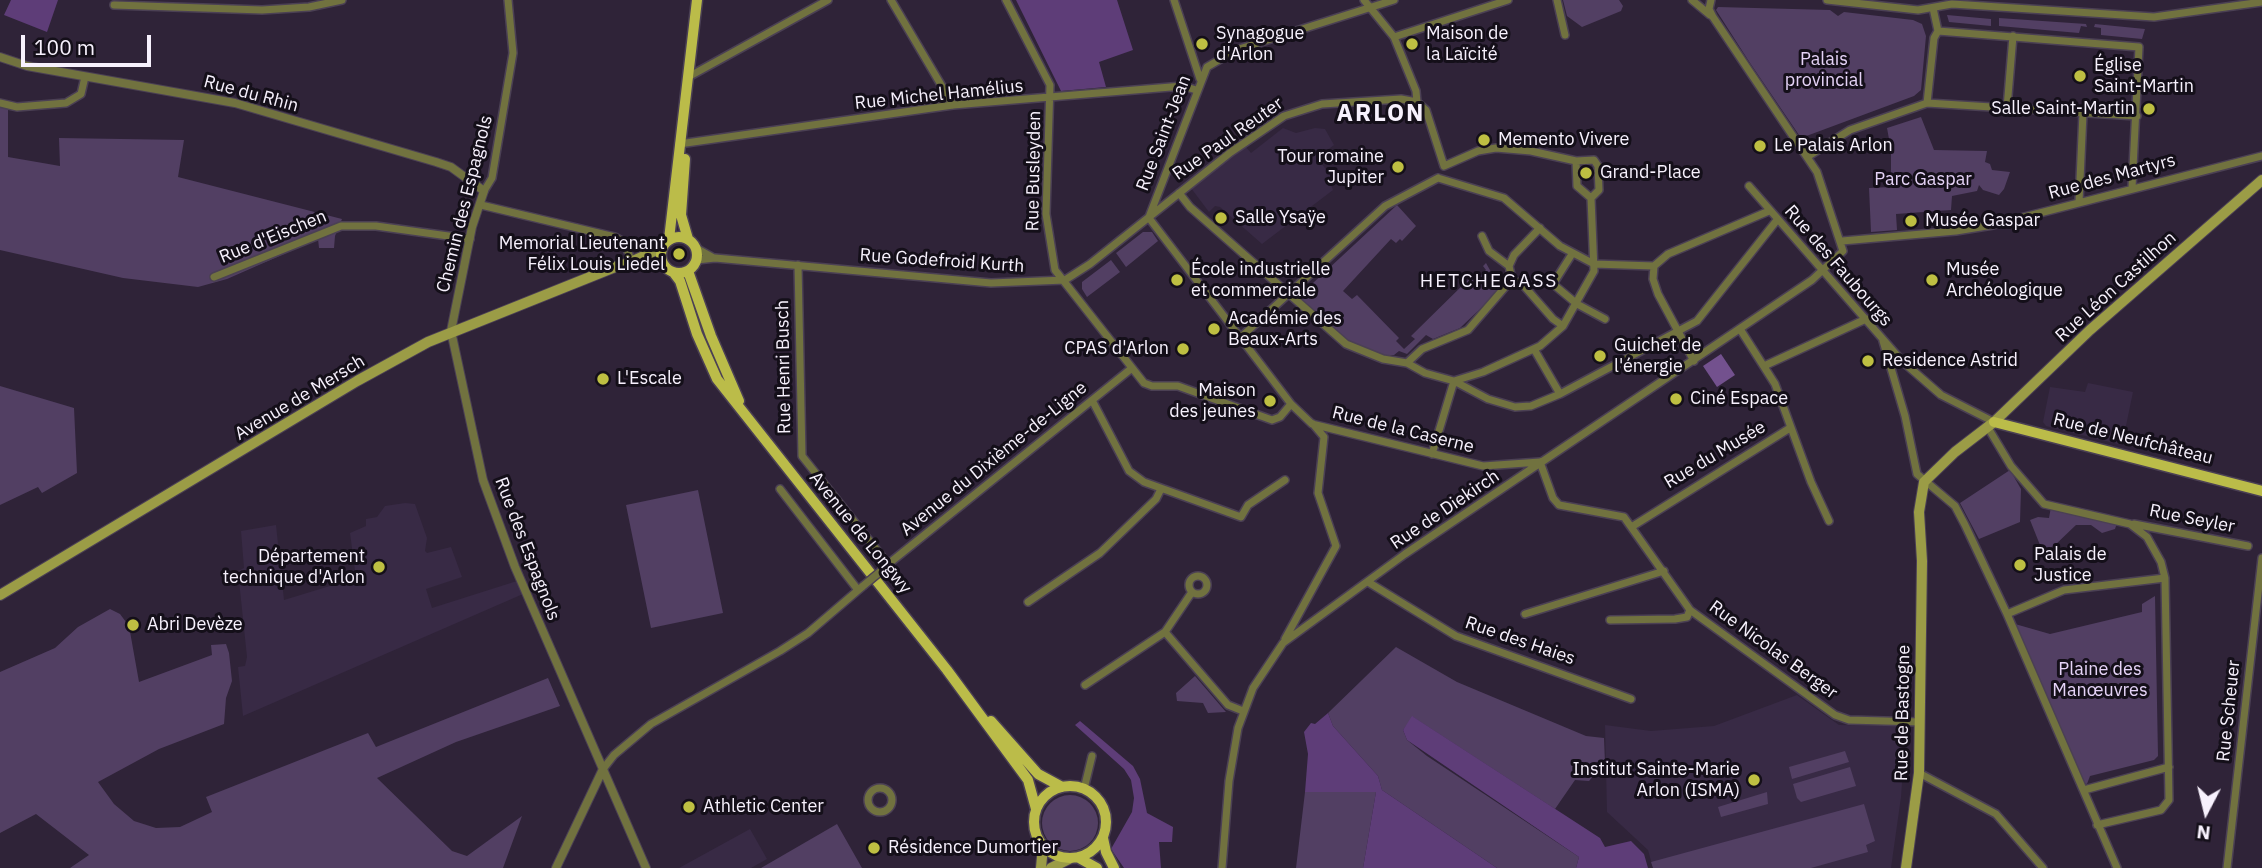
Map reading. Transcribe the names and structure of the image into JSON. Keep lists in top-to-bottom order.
{
  "streets": {
    "main road": [
      "Rue Léon Castilhon",
      "Avenue de Mersch",
      "Rue de Neufchâteau",
      "Avenue de Longwy",
      "Rue de Bastogne"
    ],
    "street": [
      "Rue du Rhin",
      "Rue Michel Hamélius",
      "Rue Saint-Jean",
      "Rue Paul Reuter",
      "Rue Busleyden",
      "Rue des Martyrs",
      "Chemin des Espagnols",
      "Rue d'Eischen",
      "Rue Godefroid Kurth",
      "Rue des Faubourgs",
      "Rue Henri Busch",
      "Rue de la Caserne",
      "Rue du Musée",
      "Avenue du Dixième-de-Ligne",
      "Rue de Diekirch",
      "Rue Seyler",
      "Rue des Espagnols",
      "Rue des Haies",
      "Rue Nicolas Berger",
      "Rue Scheuer"
    ]
  },
  "crossings": [
    ["Rue du Rhin", "Chemin des Espagnols"],
    ["Rue Michel Hamélius", "Rue Saint-Jean"],
    ["Rue Michel Hamélius", "Rue Busleyden"],
    ["Rue Saint-Jean", "Rue Paul Reuter"],
    ["Rue Saint-Jean", "Rue de la Caserne"],
    ["Rue Paul Reuter", "Rue de la Caserne"],
    ["Rue Busleyden", "Rue Godefroid Kurth"],
    ["Rue Busleyden", "Rue de la Caserne"],
    ["Rue Busleyden", "Avenue du Dixième-de-Ligne"],
    ["Chemin des Espagnols", "Rue d'Eischen"],
    ["Chemin des Espagnols", "Avenue de Mersch"],
    ["Chemin des Espagnols", "Rue des Espagnols"],
    ["Rue Godefroid Kurth", "Rue Henri Busch"],
    ["Rue Godefroid Kurth", "Avenue de Mersch"],
    ["Rue Godefroid Kurth", "Avenue de Longwy"],
    ["Rue des Faubourgs", "Rue Léon Castilhon"],
    ["Rue des Faubourgs", "Rue de Neufchâteau"],
    ["Rue des Faubourgs", "Rue de Diekirch"],
    ["Rue des Faubourgs", "Rue Seyler"],
    ["Rue des Faubourgs", "Rue de Bastogne"],
    ["Rue Léon Castilhon", "Rue de Neufchâteau"],
    ["Rue Léon Castilhon", "Rue Seyler"],
    ["Rue Léon Castilhon", "Rue de Bastogne"],
    ["Rue Henri Busch", "Avenue du Dixième-de-Ligne"],
    ["Avenue de Mersch", "Avenue de Longwy"],
    ["Avenue de Mersch", "Rue des Espagnols"],
    ["Rue de la Caserne", "Rue de Diekirch"],
    ["Rue de Neufchâteau", "Rue Seyler"],
    ["Rue du Musée", "Rue de Diekirch"],
    ["Rue du Musée", "Rue Nicolas Berger"],
    ["Avenue du Dixième-de-Ligne", "Rue des Espagnols"],
    ["Rue de Diekirch", "Rue des Haies"],
    ["Rue Nicolas Berger", "Rue de Bastogne"]
  ],
  "districts": ["ARLON", "HETCHEGASS"],
  "parks": ["Palais provincial", "Parc Gaspar", "Plaine des Manœuvres"],
  "places": [
    "Synagogue d'Arlon",
    "Maison de la Laïcité",
    "Église Saint-Martin",
    "Salle Saint-Martin",
    "Memento Vivere",
    "Le Palais Arlon",
    "Tour romaine Jupiter",
    "Grand-Place",
    "Salle Ysaÿe",
    "Musée Gaspar",
    "Memorial Lieutenant Félix Louis Liedel",
    "École industrielle et commerciale",
    "Musée Archéologique",
    "Académie des Beaux-Arts",
    "CPAS d'Arlon",
    "Guichet de l'énergie",
    "Residence Astrid",
    "L'Escale",
    "Ciné Espace",
    "Maison des jeunes",
    "Palais de Justice",
    "Département technique d'Arlon",
    "Abri Devèze",
    "Institut Sainte-Marie Arlon (ISMA)",
    "Athletic Center",
    "Résidence Dumortier"
  ],
  "scale_bar": "100 m",
  "north": "bottom"
}
